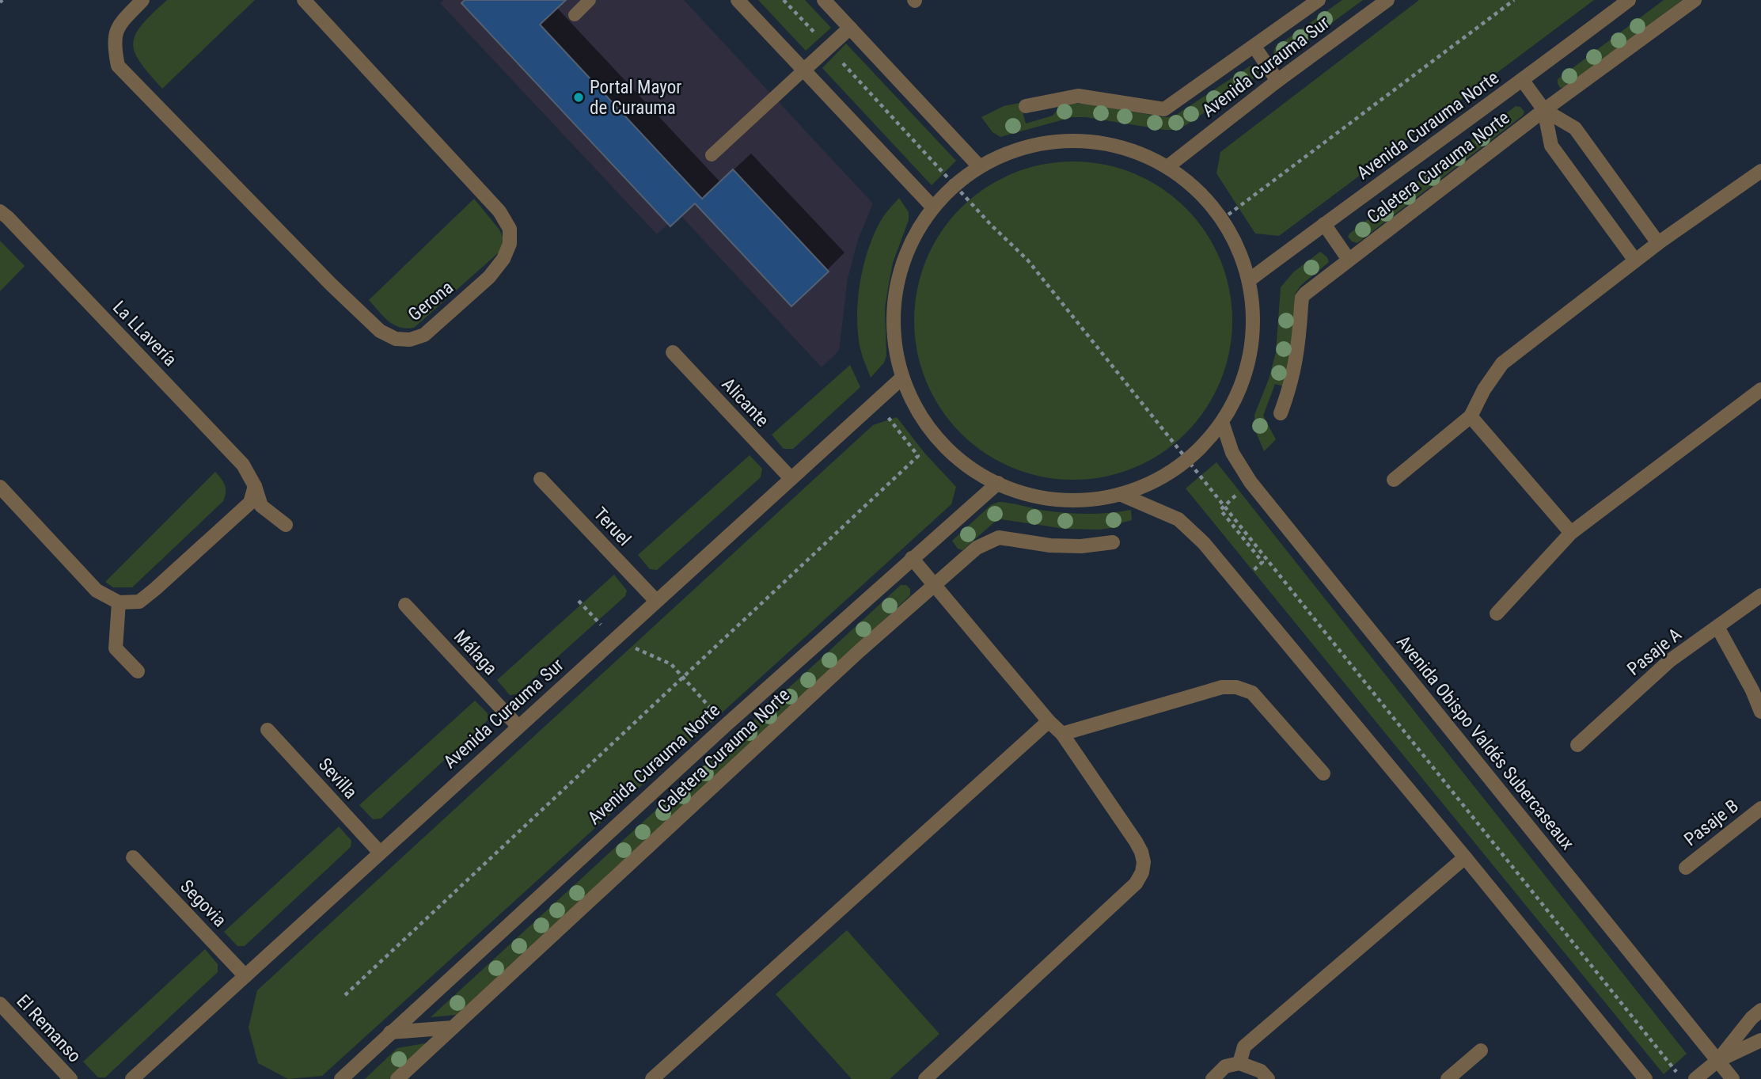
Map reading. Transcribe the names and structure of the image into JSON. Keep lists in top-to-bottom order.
{
  "streets": {
    "street": [
      "Avenida Curauma Sur",
      "Avenida Curauma Norte",
      "Caletera Curauma Norte",
      "Gerona",
      "La LLavería",
      "Alicante",
      "Teruel",
      "Pasaje A",
      "Málaga",
      "Avenida Obispo Valdés Subercaseaux",
      "Sevilla",
      "Pasaje B",
      "Segovia",
      "El Remanso"
    ]
  },
  "crossings": [
    ["Avenida Curauma Sur", "Alicante"],
    ["Avenida Curauma Sur", "Teruel"],
    ["Avenida Curauma Sur", "Málaga"],
    ["Avenida Curauma Sur", "Sevilla"],
    ["Avenida Curauma Sur", "Segovia"]
  ],
  "places": ["Portal Mayor de Curauma"]
}
